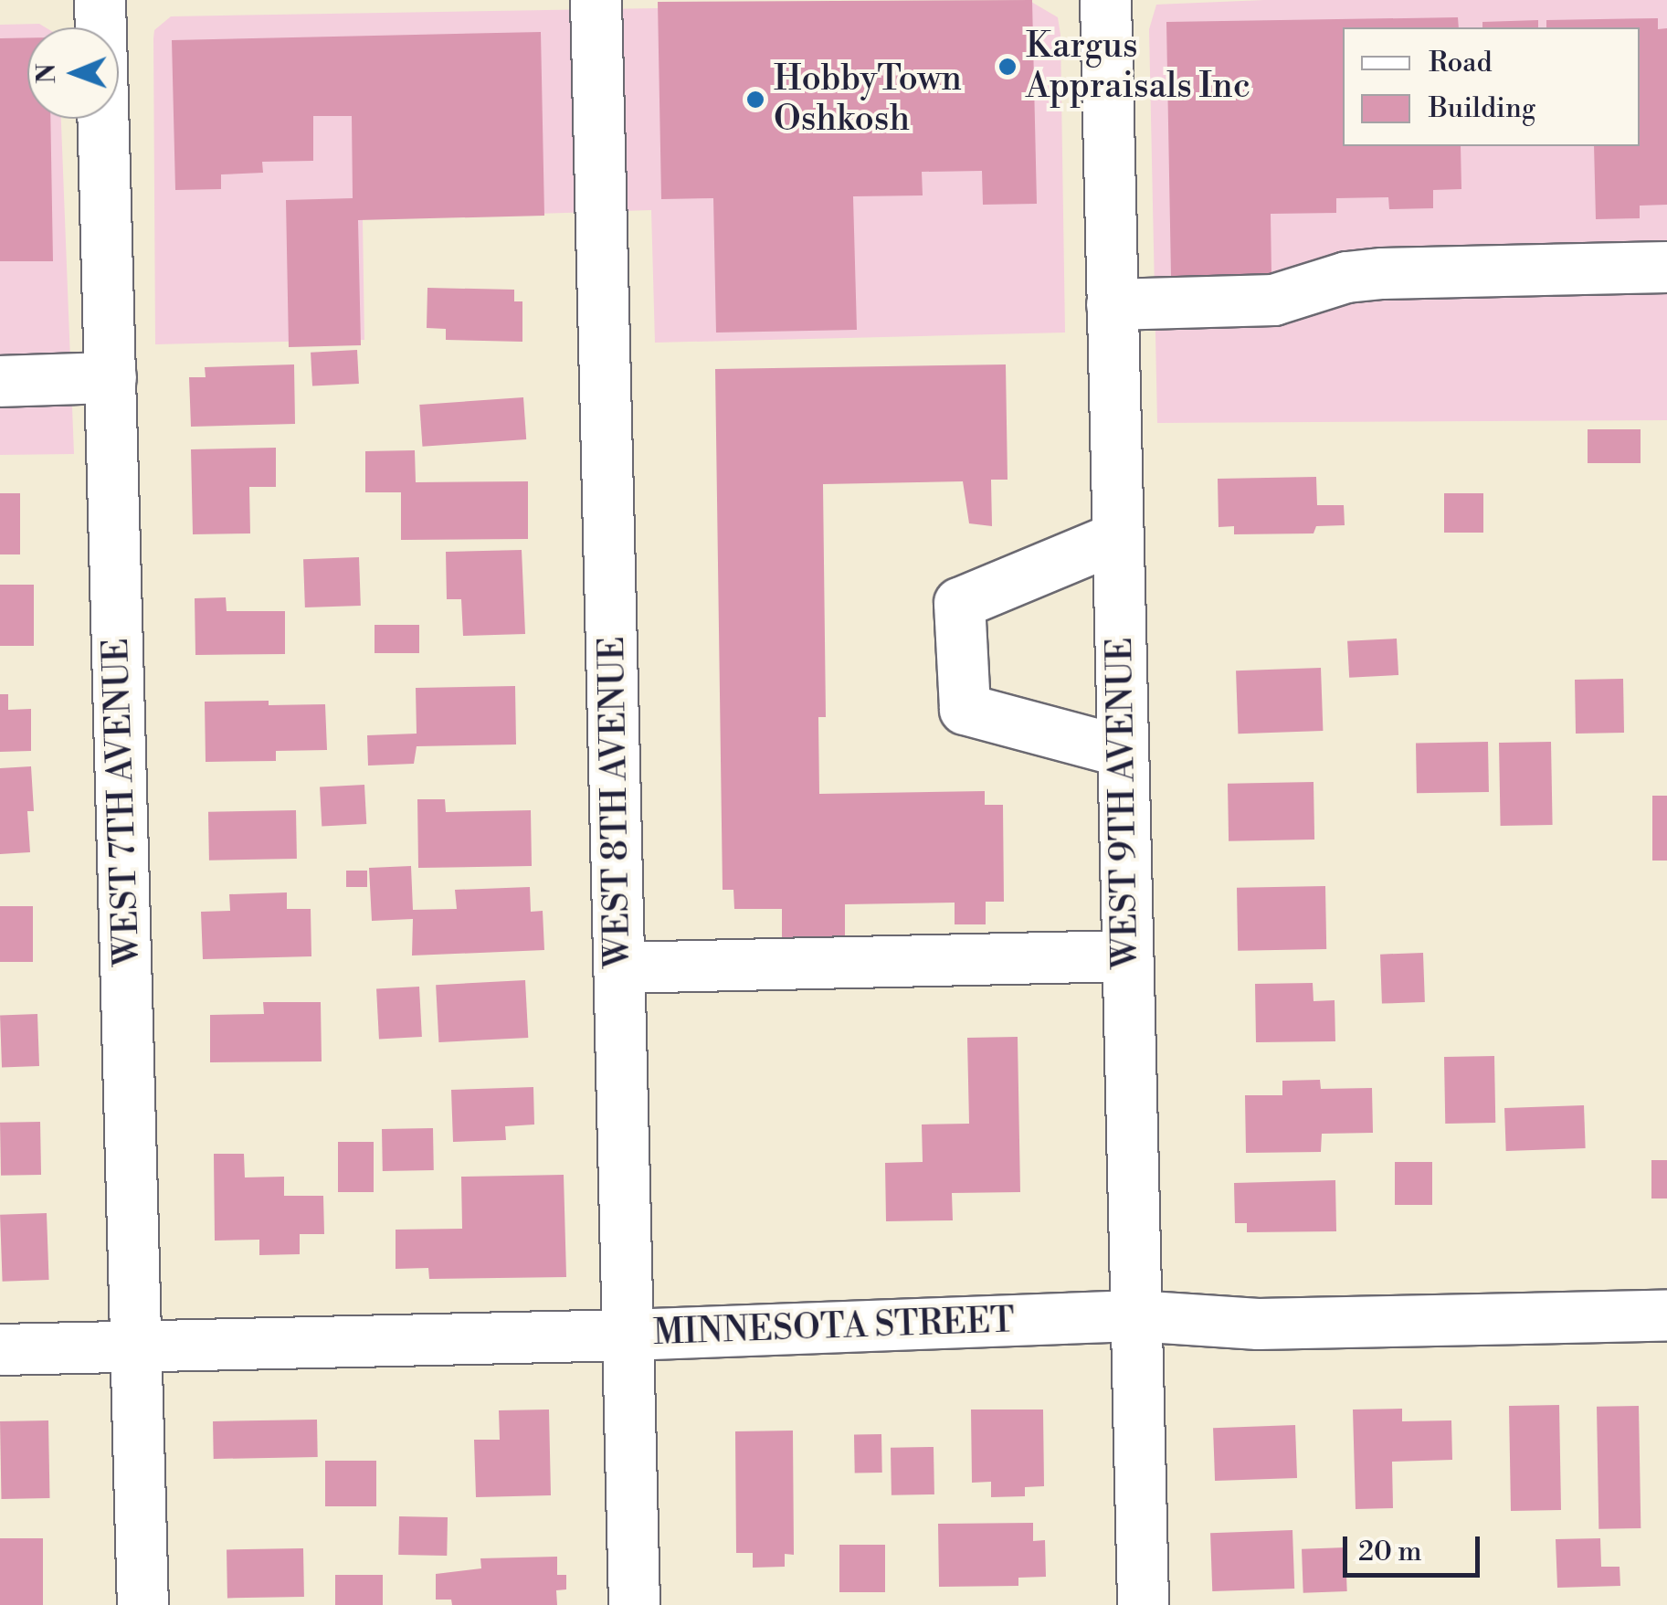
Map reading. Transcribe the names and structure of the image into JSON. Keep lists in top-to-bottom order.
{
  "streets": {
    "street": [
      "WEST 7TH AVENUE",
      "WEST 8TH AVENUE",
      "WEST 9TH AVENUE",
      "MINNESOTA STREET"
    ]
  },
  "crossings": [
    ["WEST 7TH AVENUE", "MINNESOTA STREET"],
    ["WEST 8TH AVENUE", "MINNESOTA STREET"],
    ["WEST 9TH AVENUE", "MINNESOTA STREET"]
  ],
  "places": ["Kargus Appraisals Inc", "HobbyTown Oshkosh"],
  "legend": ["Road", "Building"],
  "scale_bar": "20 m",
  "north": "left"
}
